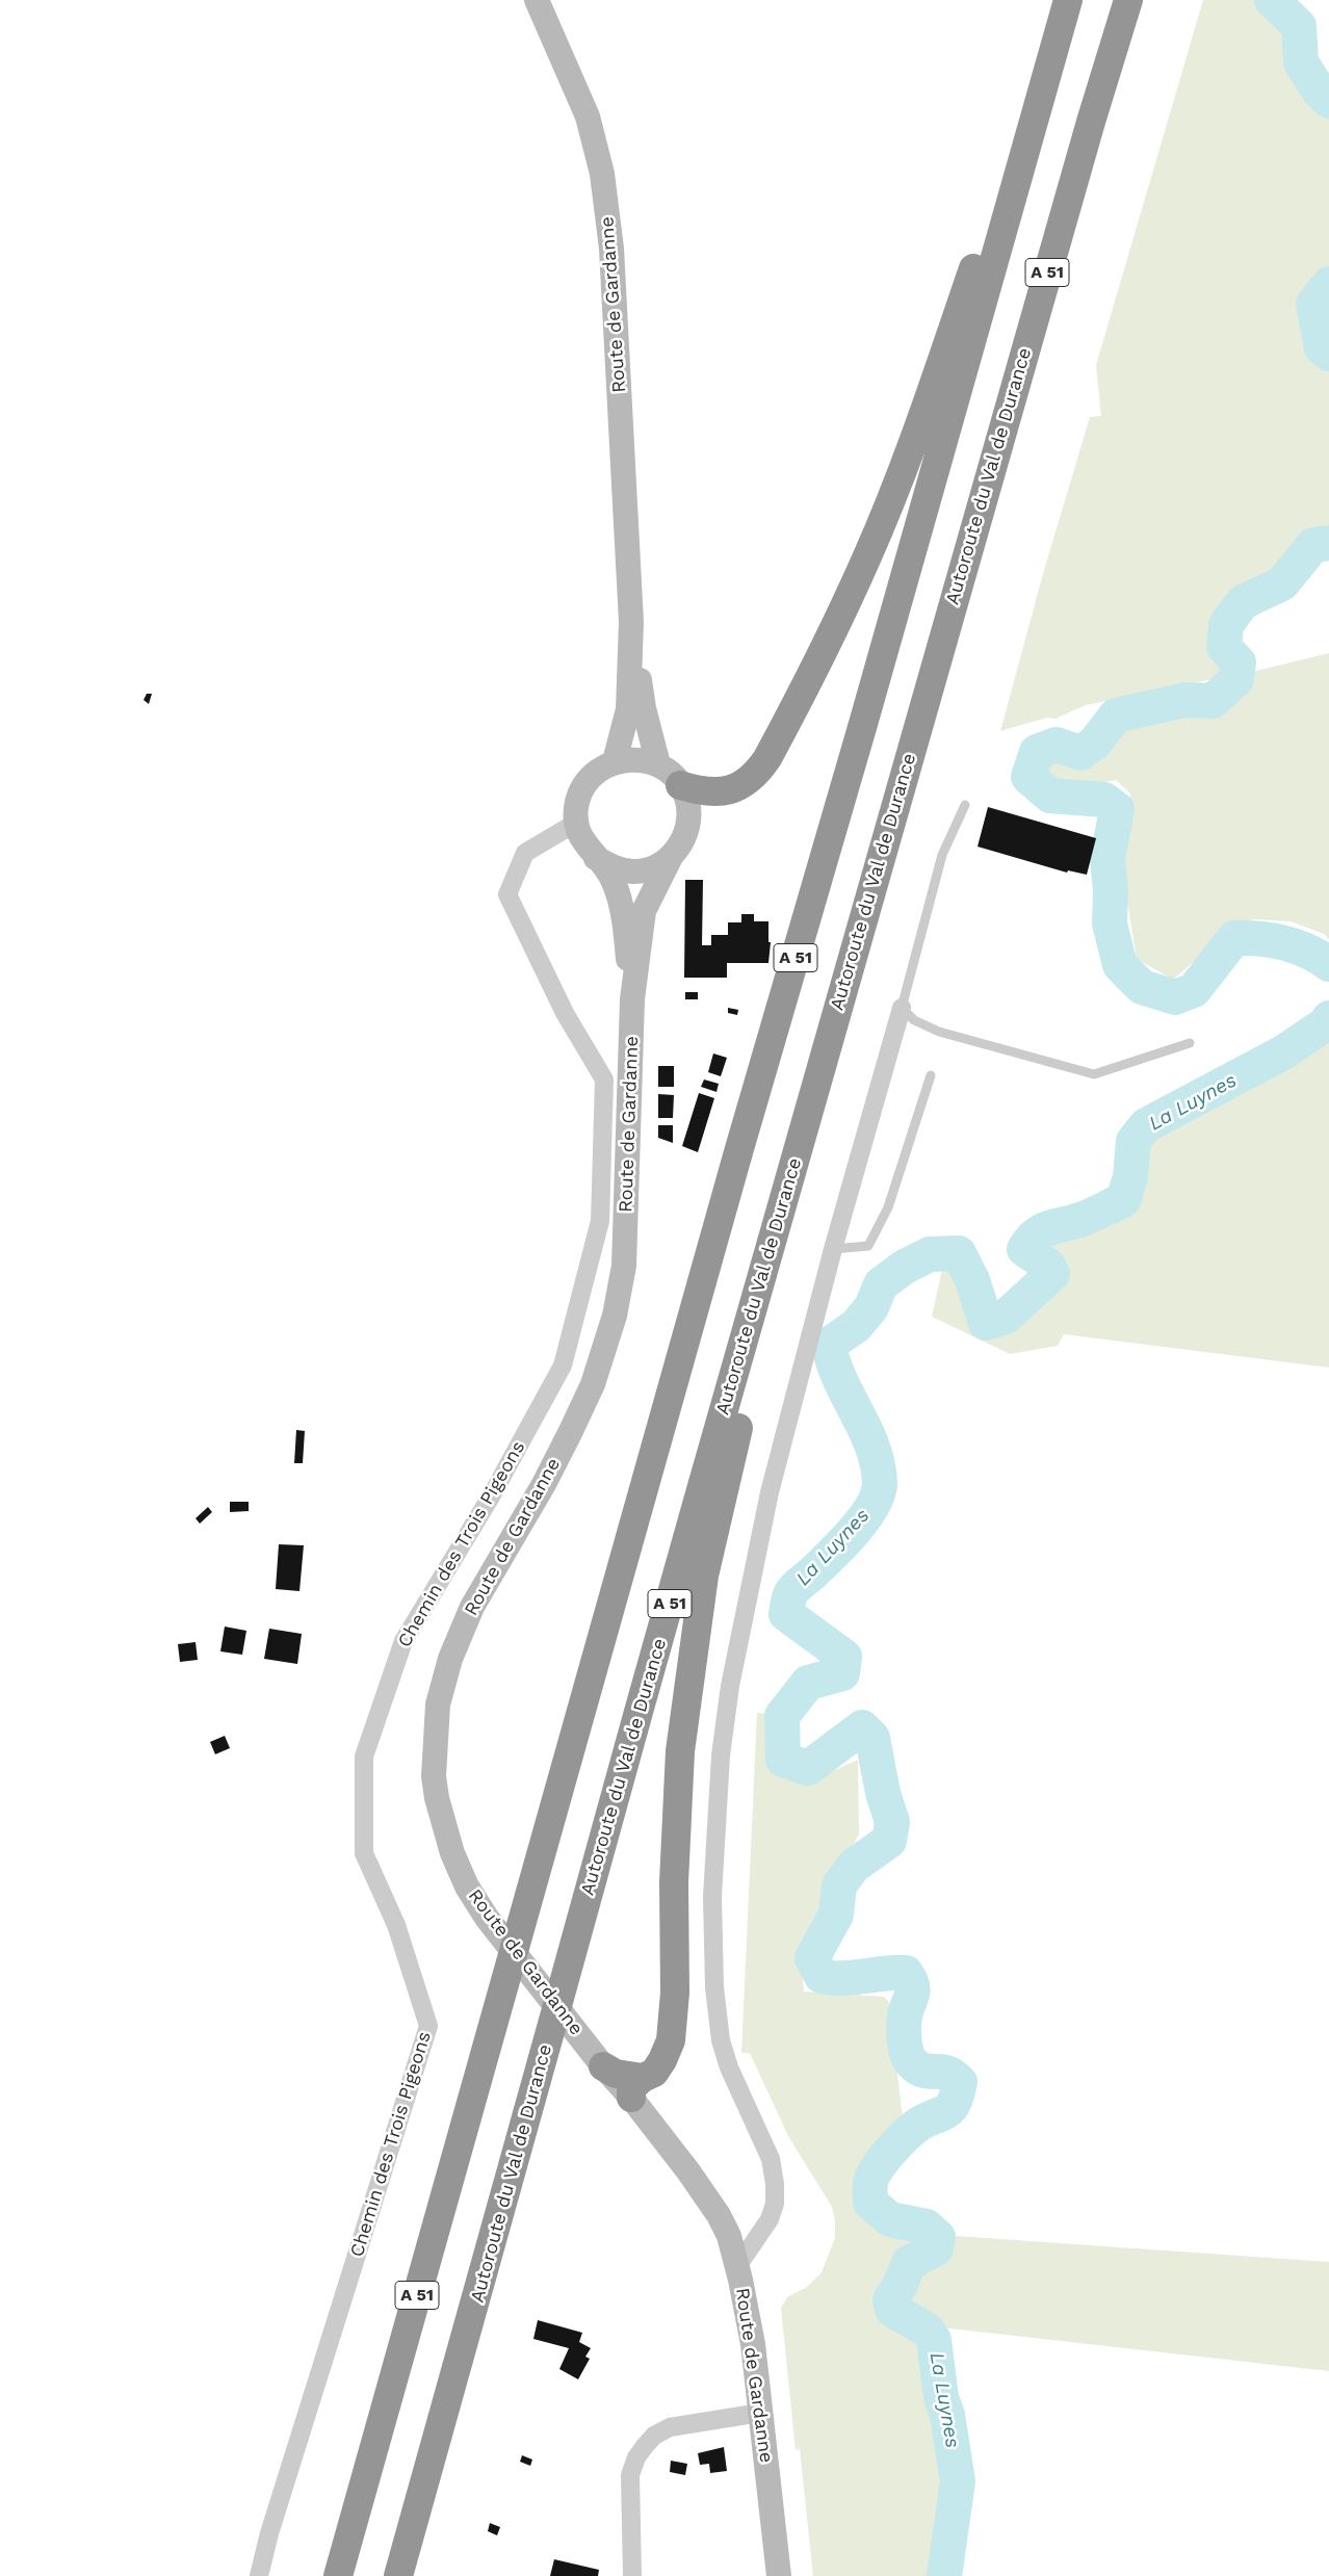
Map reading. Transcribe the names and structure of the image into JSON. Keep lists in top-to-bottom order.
{
  "streets": {
    "highway": ["A 51", "Autoroute du Val de Durance"],
    "main road": ["Route de Gardanne"],
    "street": ["Chemin des Trois Pigeons"]
  },
  "water": ["La Luynes"]
}
